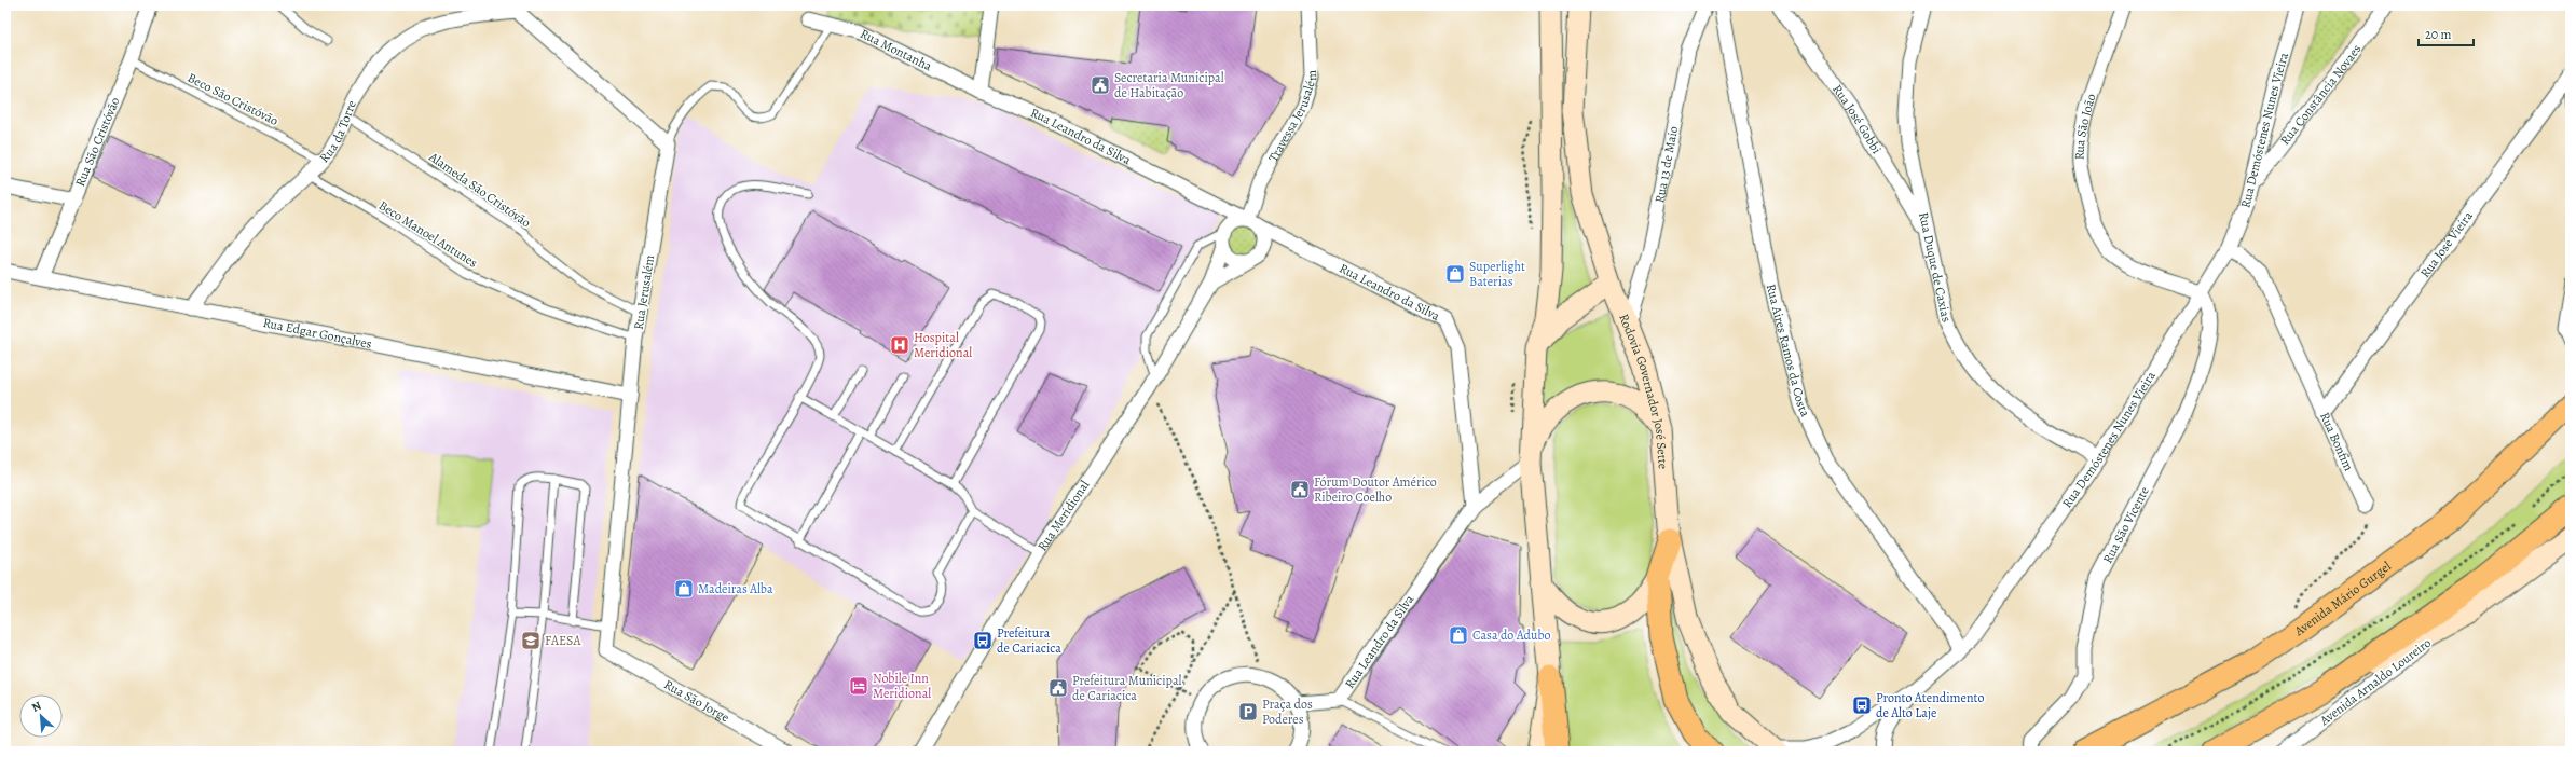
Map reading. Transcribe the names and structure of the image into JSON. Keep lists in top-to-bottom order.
{
  "streets": {
    "main road": ["Rodovia Governador José Sette", "Avenida Mário Gurgel"],
    "street": [
      "Rua Montanha",
      "Rua Constância Novaes",
      "Travessa Jerusalém",
      "Rua José Gobbi",
      "Rua São João",
      "Rua da Torre",
      "Rua Demóstenes Nunes Vieira",
      "Rua Leandro da Silva",
      "Rua São Cristóvão",
      "Rua 13 de Maio",
      "Rua José Vieira",
      "Rua Duque de Caxias",
      "Rua Jerusalém",
      "Rua Edgar Gonçalves",
      "Rua Aires Ramos da Costa",
      "Rua Bonfim",
      "Rua Meridional",
      "Rua São Vicente",
      "Avenida Arnaldo Loureiro",
      "Rua São Jorge"
    ],
    "lane": ["Beco São Cristóvão", "Alameda São Cristóvão", "Beco Manoel Antunes"]
  },
  "crossings": [
    ["Rua Montanha", "Rua Leandro da Silva"],
    ["Rua Constância Novaes", "Rua Demóstenes Nunes Vieira"],
    ["Beco São Cristóvão", "Rua da Torre"],
    ["Beco São Cristóvão", "Rua São Cristóvão"],
    ["Travessa Jerusalém", "Rua Leandro da Silva"],
    ["Rua José Gobbi", "Rua Duque de Caxias"],
    ["Rua São João", "Rua Demóstenes Nunes Vieira"],
    ["Rua São João", "Rua São Vicente"],
    ["Rua da Torre", "Alameda São Cristóvão"],
    ["Rua da Torre", "Beco Manoel Antunes"],
    ["Rua da Torre", "Rua Edgar Gonçalves"],
    ["Rua Demóstenes Nunes Vieira", "Rua Duque de Caxias"],
    ["Rua Demóstenes Nunes Vieira", "Rua Aires Ramos da Costa"],
    ["Rua Demóstenes Nunes Vieira", "Rodovia Governador José Sette"],
    ["Rua Demóstenes Nunes Vieira", "Rua Bonfim"],
    ["Rua Demóstenes Nunes Vieira", "Rua São Vicente"],
    ["Rua São Cristóvão", "Rua Edgar Gonçalves"],
    ["Rua 13 de Maio", "Rodovia Governador José Sette"],
    ["Alameda São Cristóvão", "Rua Jerusalém"],
    ["Beco Manoel Antunes", "Rua Jerusalém"],
    ["Rua José Vieira", "Rua Bonfim"],
    ["Rua Jerusalém", "Rua Edgar Gonçalves"],
    ["Rua Jerusalém", "Rua São Jorge"]
  ],
  "places": {
    "public building": ["Secretaria Municipal de Habitação", "Fórum Doutor Américo Ribeiro Coelho", "Prefeitura Municipal de Cariacica"],
    "shop": ["Superlight Baterias", "Madeiras Alba", "Casa do Adubo"],
    "hospital": ["Hospital Meridional"],
    "school or university": ["FAESA"],
    "bus stop": ["Prefeitura de Cariacica", "Pronto Atendimento de Alto Laje"],
    "hotel": ["Nobile Inn Meridional"],
    "parking": ["Praça dos Poderes"]
  },
  "scale_bar": "20 m",
  "north": "top left"
}
